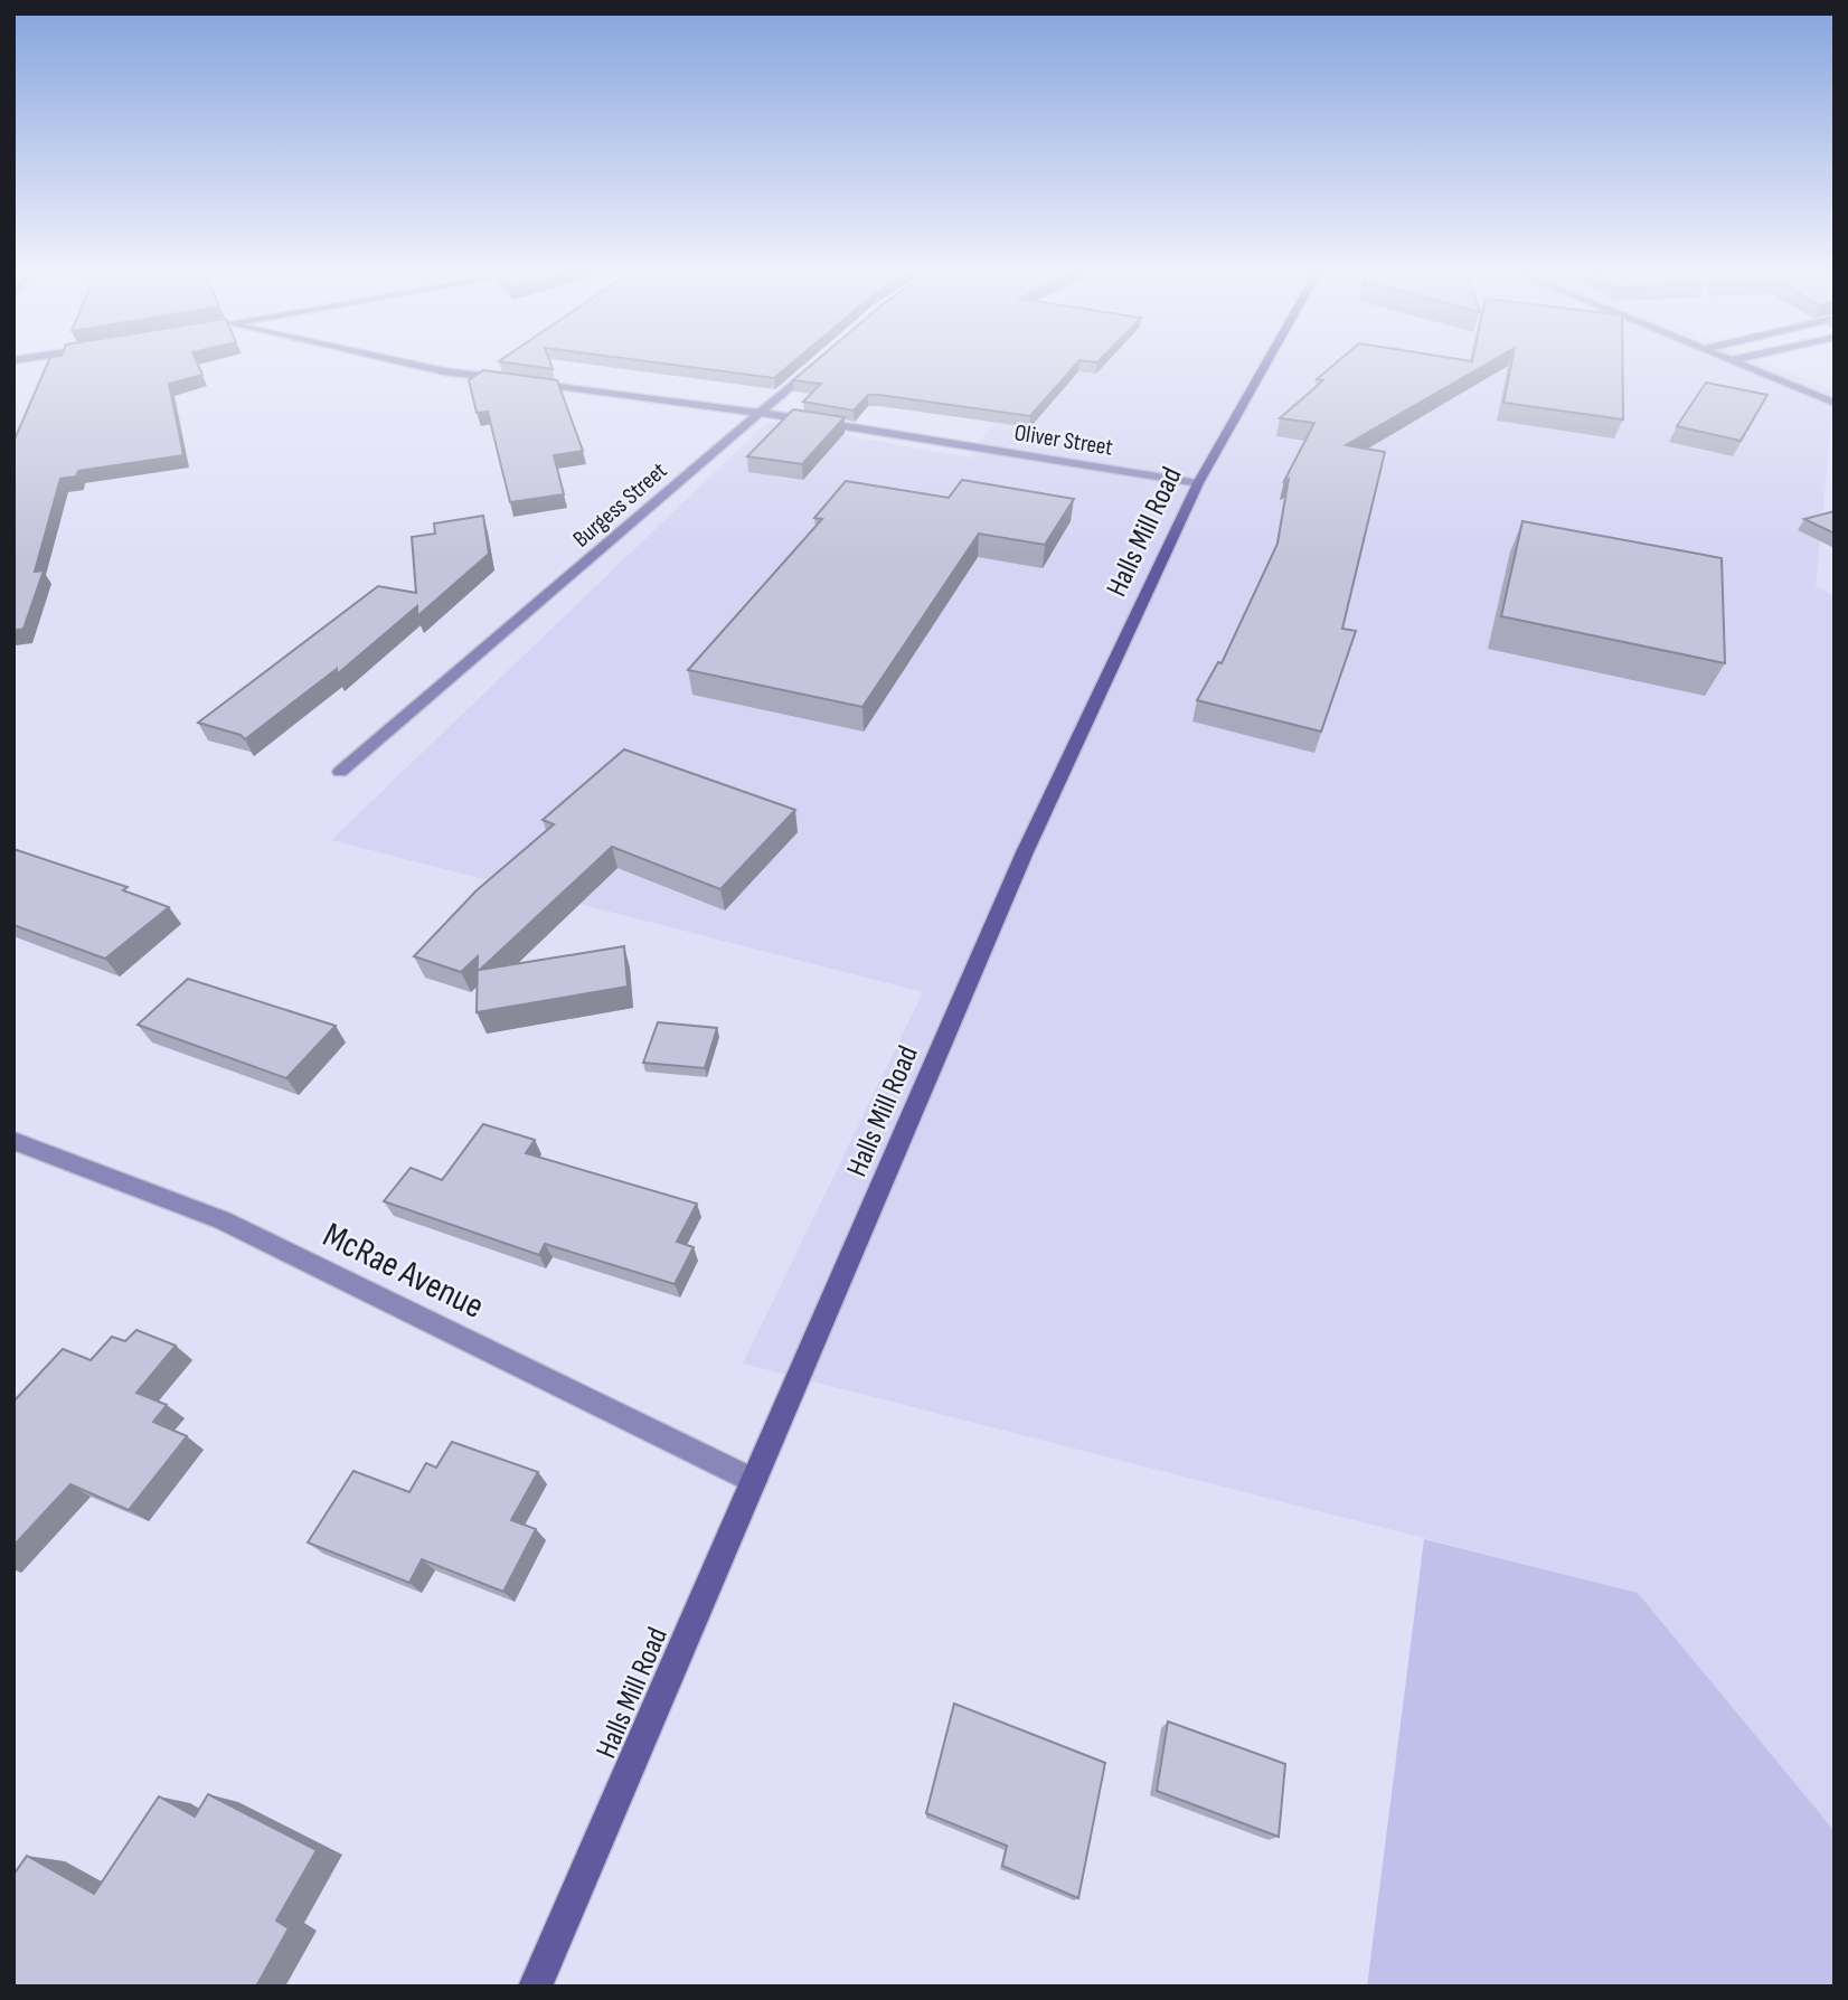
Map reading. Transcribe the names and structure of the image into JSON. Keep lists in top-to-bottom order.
{
  "streets": {
    "street": [
      "Oliver Street",
      "Burgess Street",
      "Halls Mill Road",
      "McRae Avenue"
    ]
  },
  "crossings": [
    ["Oliver Street", "Burgess Street"],
    ["Oliver Street", "Halls Mill Road"],
    ["Halls Mill Road", "McRae Avenue"]
  ]
}
